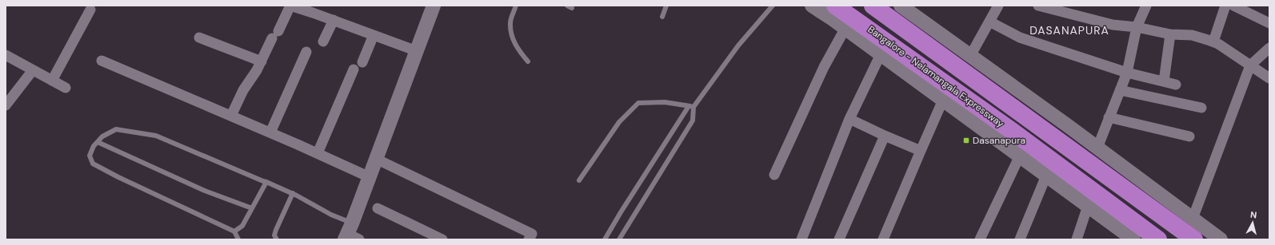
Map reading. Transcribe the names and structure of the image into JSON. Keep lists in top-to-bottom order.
{
  "streets": {
    "highway": ["Bangalore - Nelamangala Expressway"]
  },
  "districts": ["DASANAPURA"],
  "places": {
    "transit": ["Dasanapura"]
  },
  "north": "top"
}
